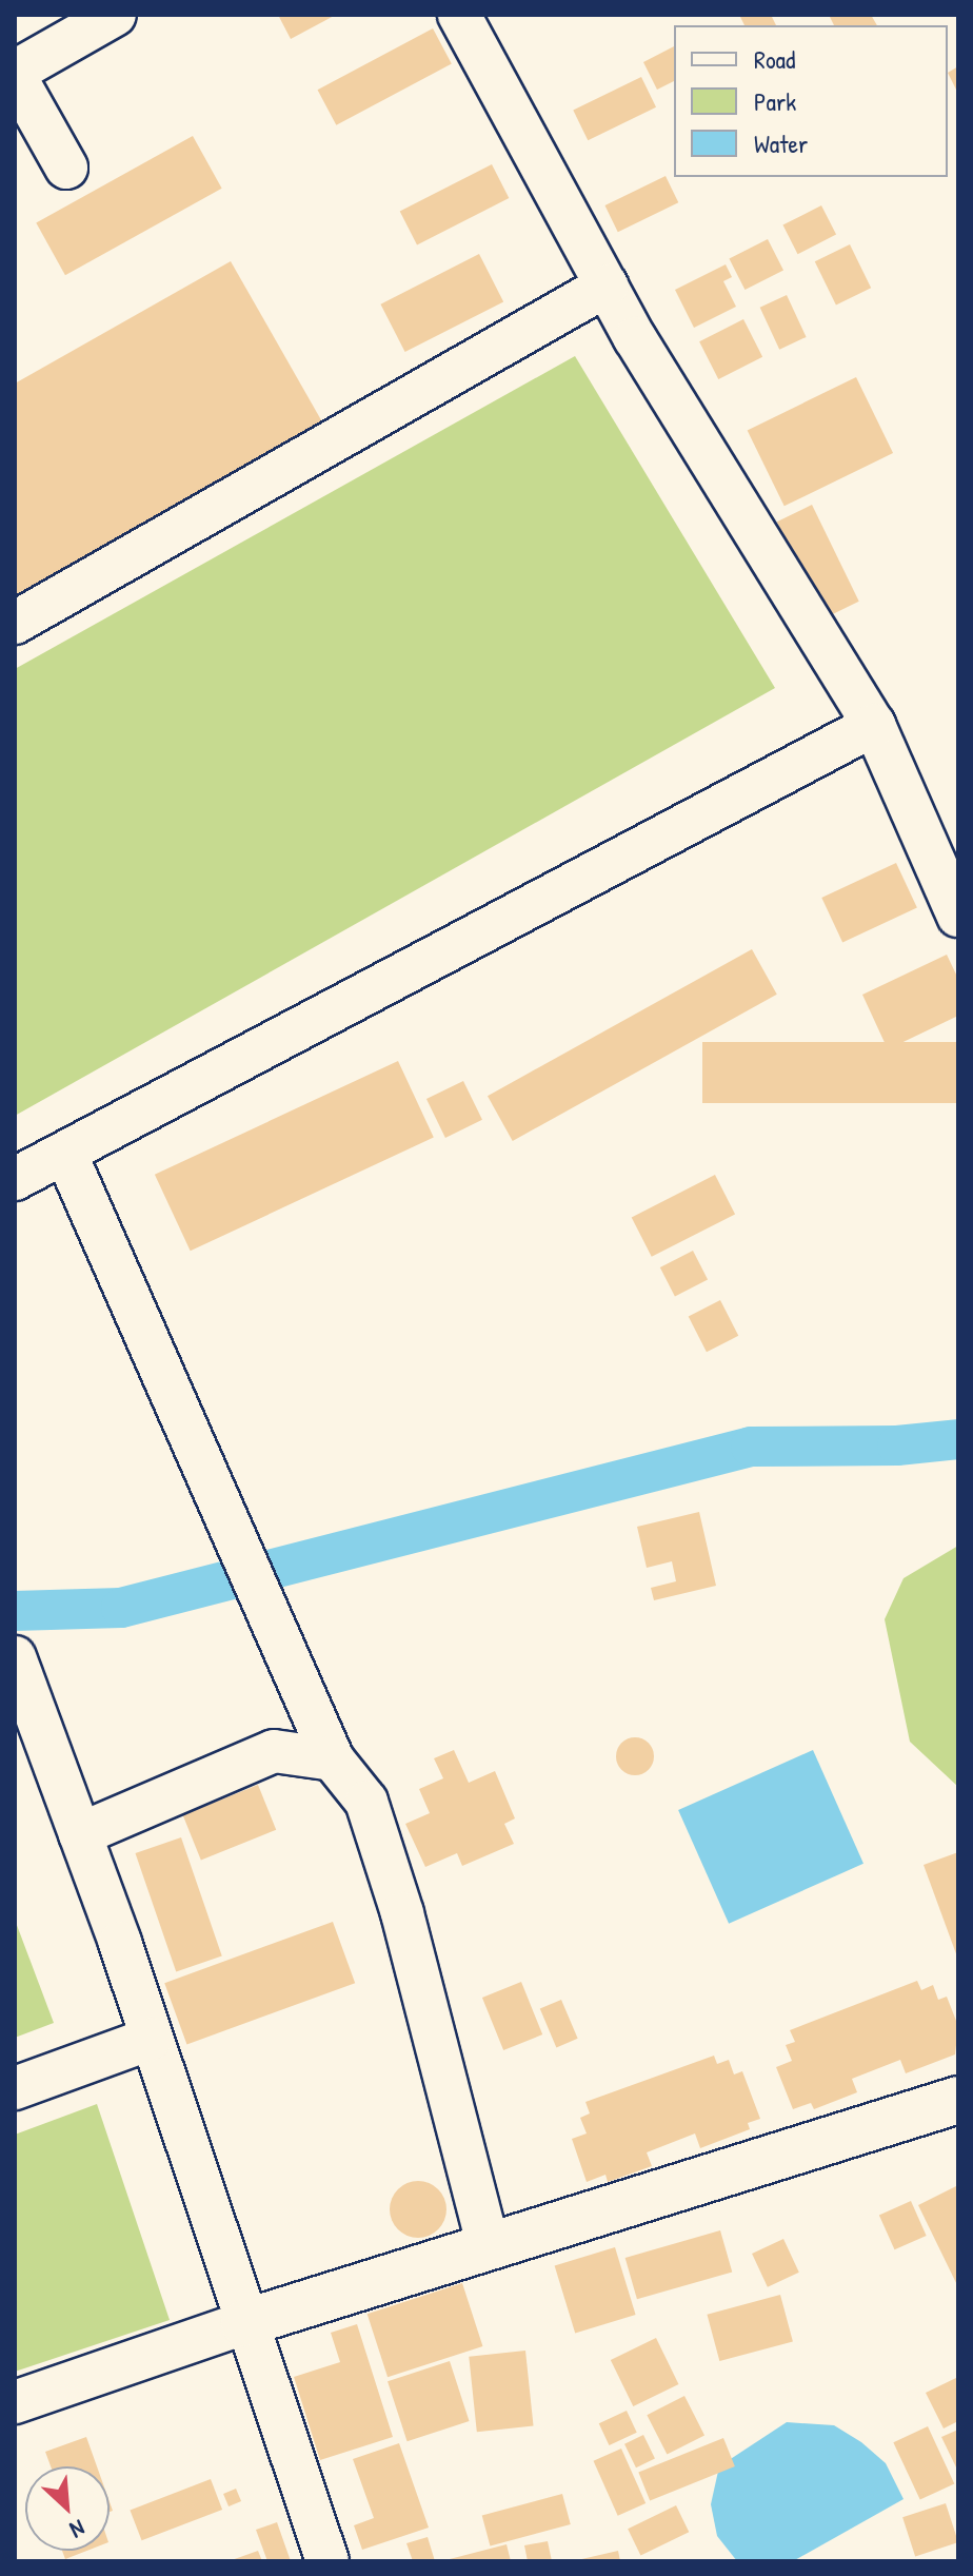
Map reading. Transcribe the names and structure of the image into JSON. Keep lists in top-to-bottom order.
{
  "legend": ["Road", "Park", "Water"],
  "north": "bottom right"
}
